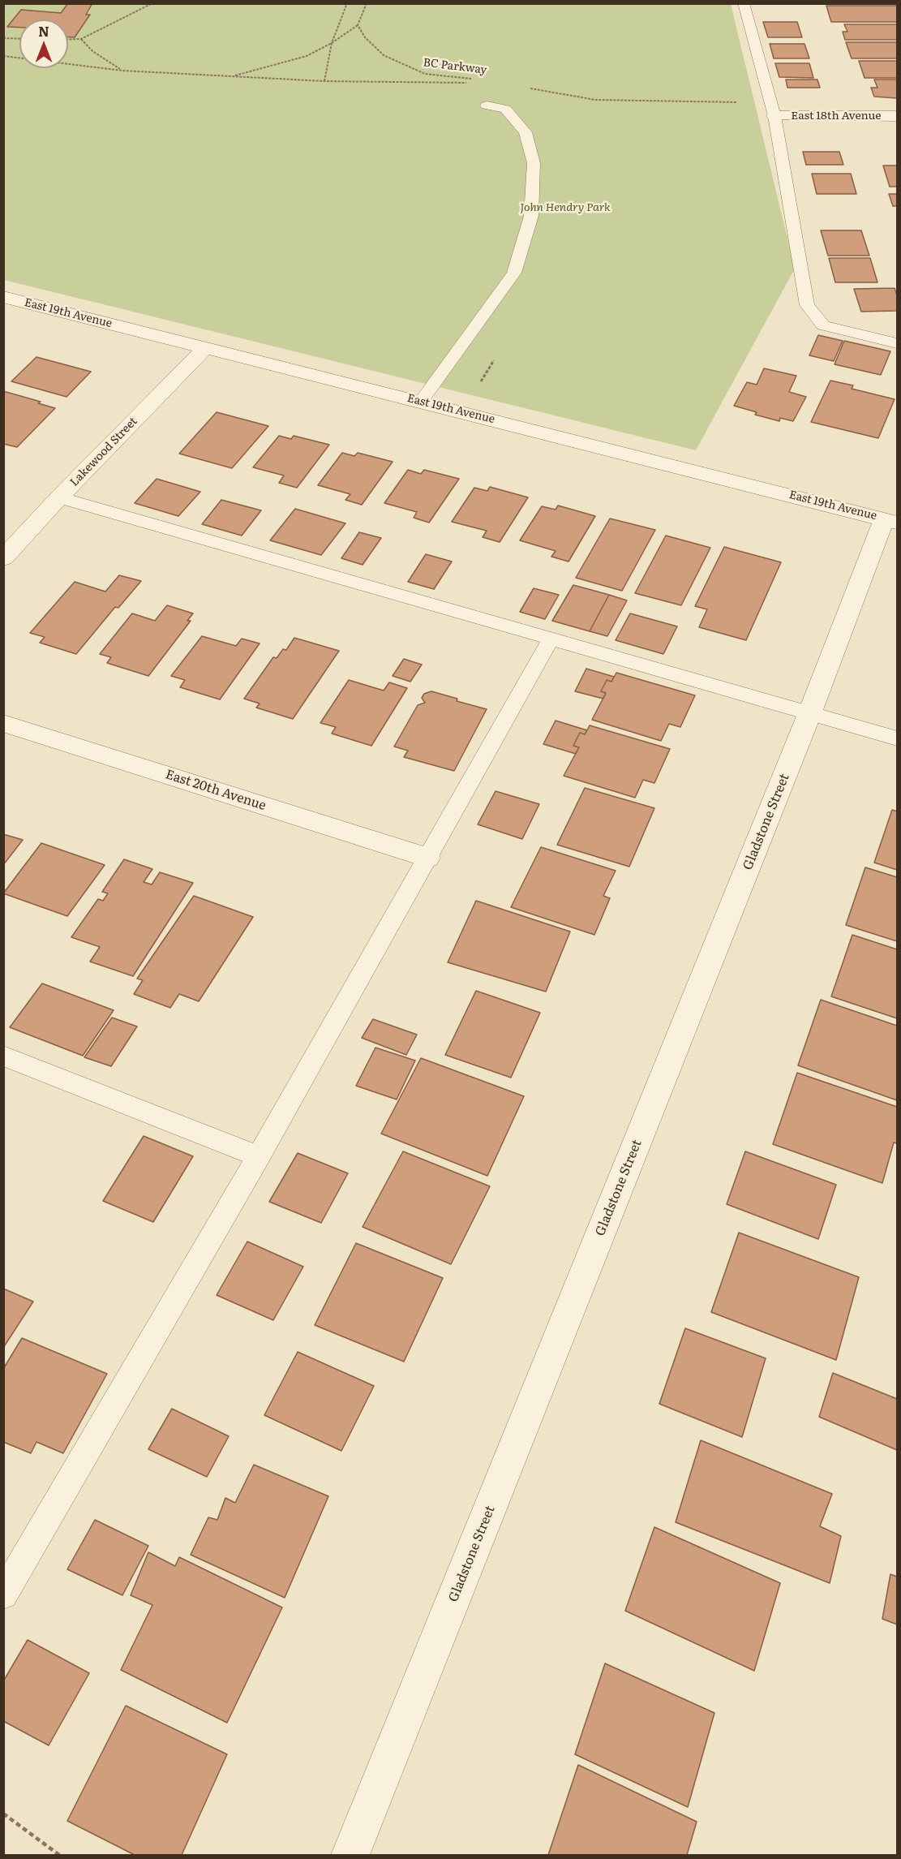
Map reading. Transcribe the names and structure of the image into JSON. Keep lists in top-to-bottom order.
{
  "streets": {
    "street": [
      "East 18th Avenue",
      "East 19th Avenue",
      "Lakewood Street",
      "East 20th Avenue",
      "Gladstone Street"
    ],
    "path": ["BC Parkway"]
  },
  "crossings": [
    ["East 19th Avenue", "Lakewood Street"],
    ["East 19th Avenue", "Gladstone Street"]
  ],
  "parks": ["John Hendry Park"],
  "north": "top"
}
